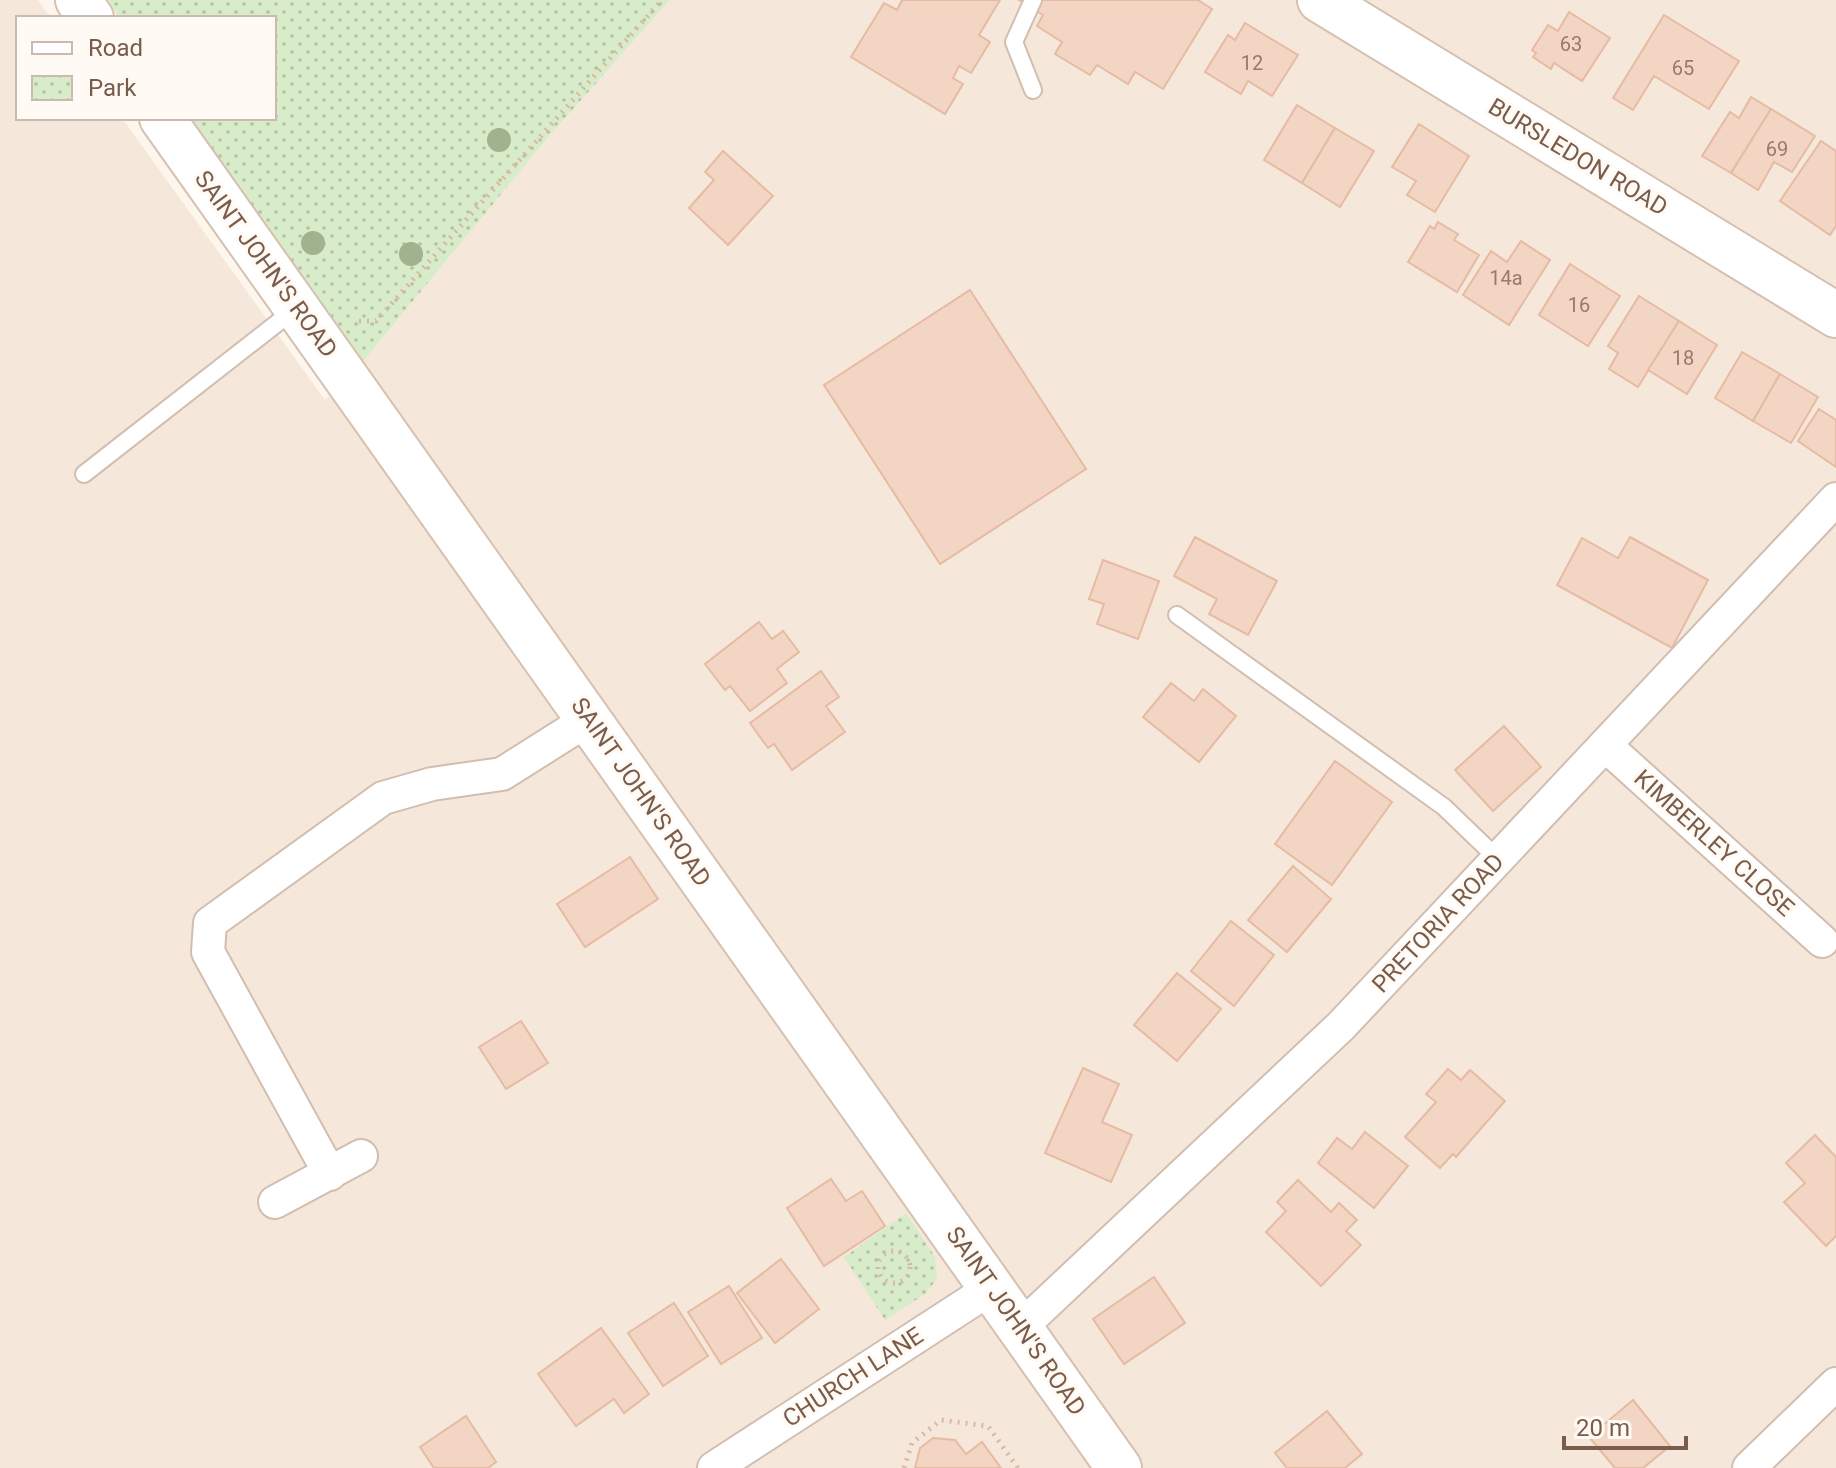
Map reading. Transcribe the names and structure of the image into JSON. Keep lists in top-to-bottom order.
{
  "streets": {
    "main road": ["BURSLEDON ROAD", "SAINT JOHN'S ROAD"],
    "street": ["KIMBERLEY CLOSE", "PRETORIA ROAD", "CHURCH LANE"]
  },
  "crossings": [
    ["SAINT JOHN'S ROAD", "PRETORIA ROAD"],
    ["SAINT JOHN'S ROAD", "CHURCH LANE"],
    ["KIMBERLEY CLOSE", "PRETORIA ROAD"]
  ],
  "house_numbers": [
    "63",
    "12",
    "65",
    "69",
    "14a",
    "16",
    "18"
  ],
  "legend": ["Road", "Park"],
  "scale_bar": "20 m"
}
